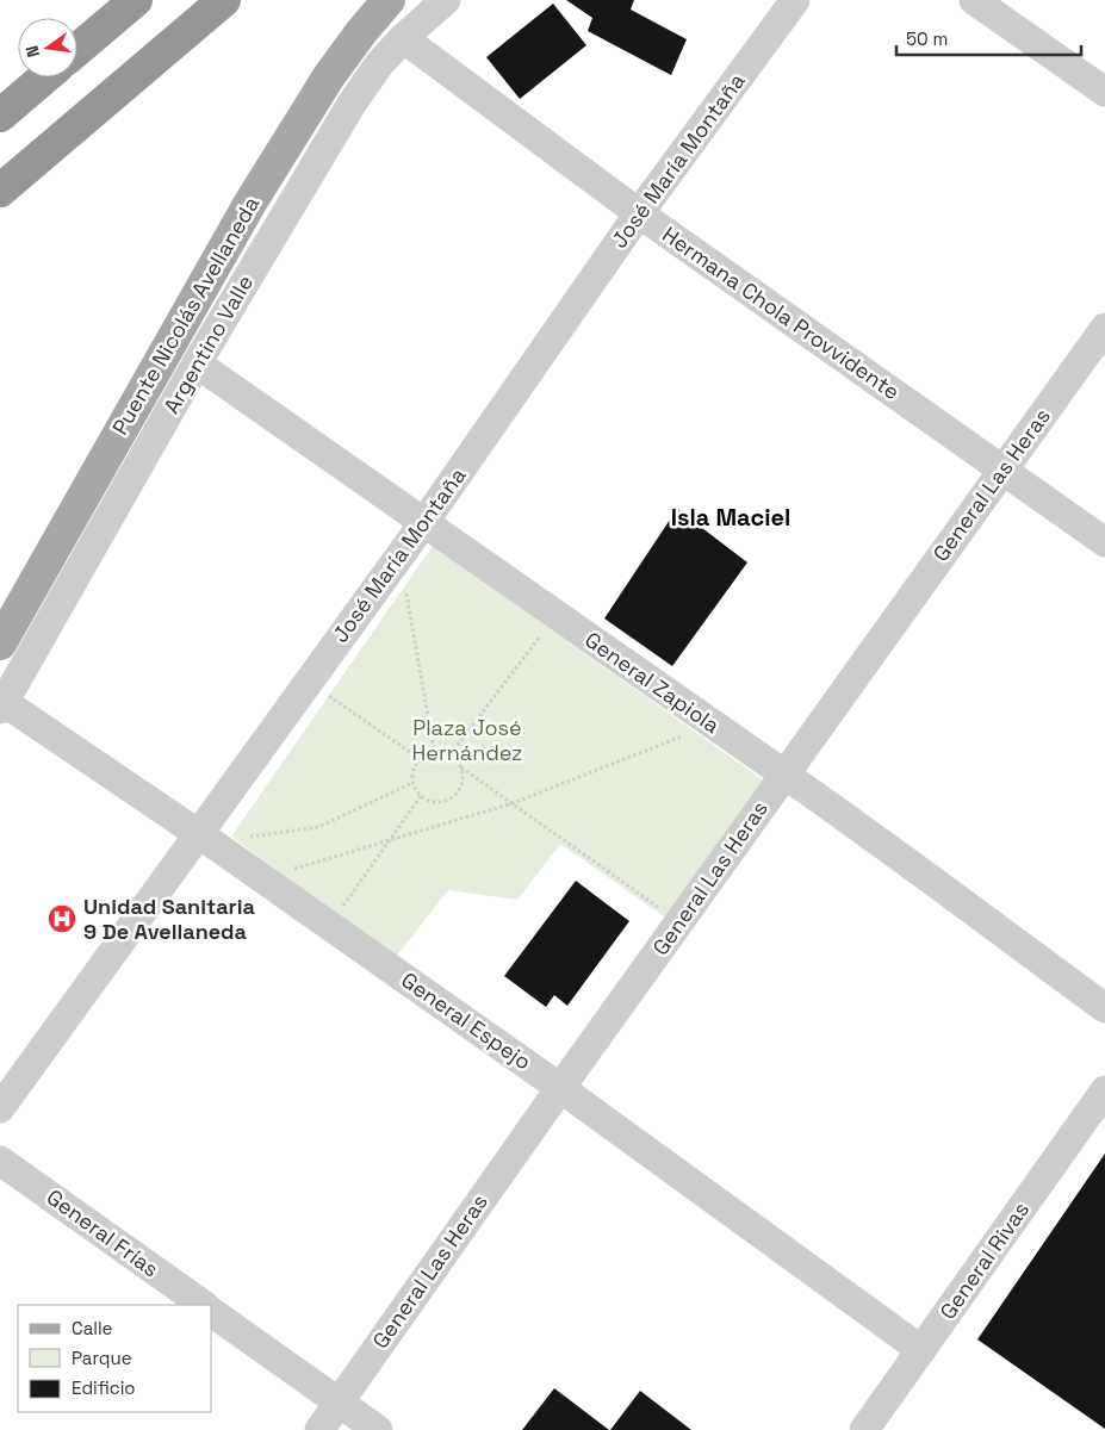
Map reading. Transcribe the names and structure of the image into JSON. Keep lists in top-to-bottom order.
{
  "streets": {
    "main road": ["Puente Nicolás Avellaneda"],
    "street": [
      "José María Montaña",
      "Hermana Chola Provvidente",
      "Argentino Valle",
      "General Las Heras",
      "General Zapiola",
      "General Espejo",
      "General Frías",
      "General Rivas"
    ]
  },
  "crossings": [
    ["José María Montaña", "Hermana Chola Provvidente"],
    ["José María Montaña", "General Zapiola"],
    ["José María Montaña", "General Espejo"],
    ["Hermana Chola Provvidente", "Argentino Valle"],
    ["Hermana Chola Provvidente", "General Las Heras"],
    ["Argentino Valle", "General Zapiola"],
    ["Argentino Valle", "General Espejo"],
    ["General Las Heras", "General Zapiola"],
    ["General Las Heras", "General Espejo"],
    ["General Espejo", "General Rivas"]
  ],
  "districts": ["Isla Maciel"],
  "parks": ["Plaza José Hernández"],
  "places": {
    "hospital": ["Unidad Sanitaria 9 De Avellaneda"]
  },
  "legend": ["Calle", "Parque", "Edificio"],
  "scale_bar": "50 m",
  "north": "left"
}
